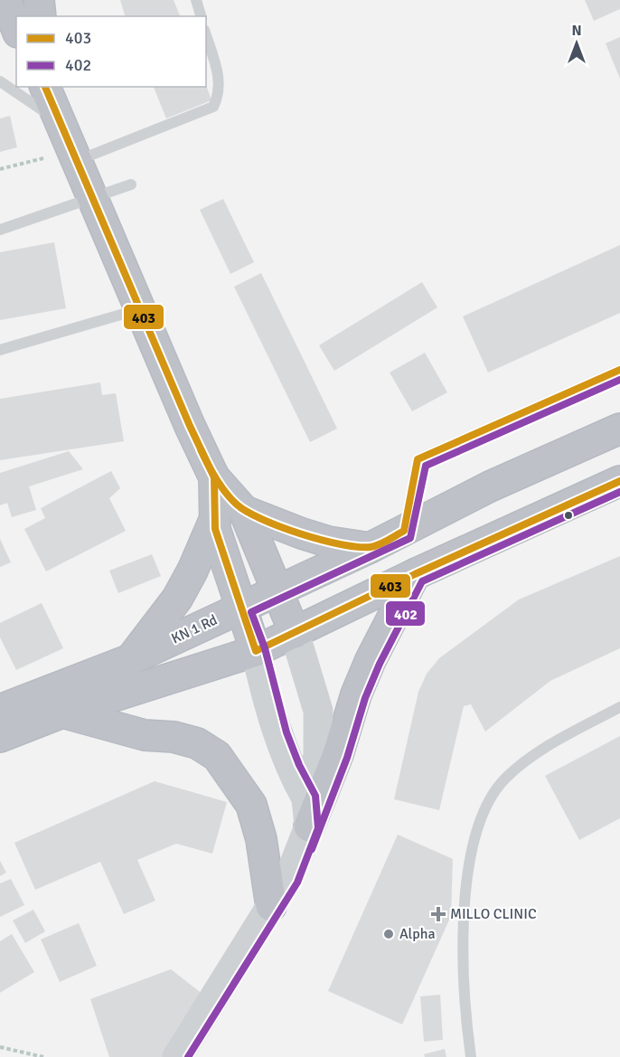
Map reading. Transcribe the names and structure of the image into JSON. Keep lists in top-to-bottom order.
{
  "streets": {
    "highway": ["KN 1 Rd"]
  },
  "places": {
    "health": ["MILLO CLINIC"],
    "other": ["Alpha"]
  },
  "lines": ["transit line 403", "transit line 402"],
  "legend": ["403", "402"],
  "north": "top"
}
